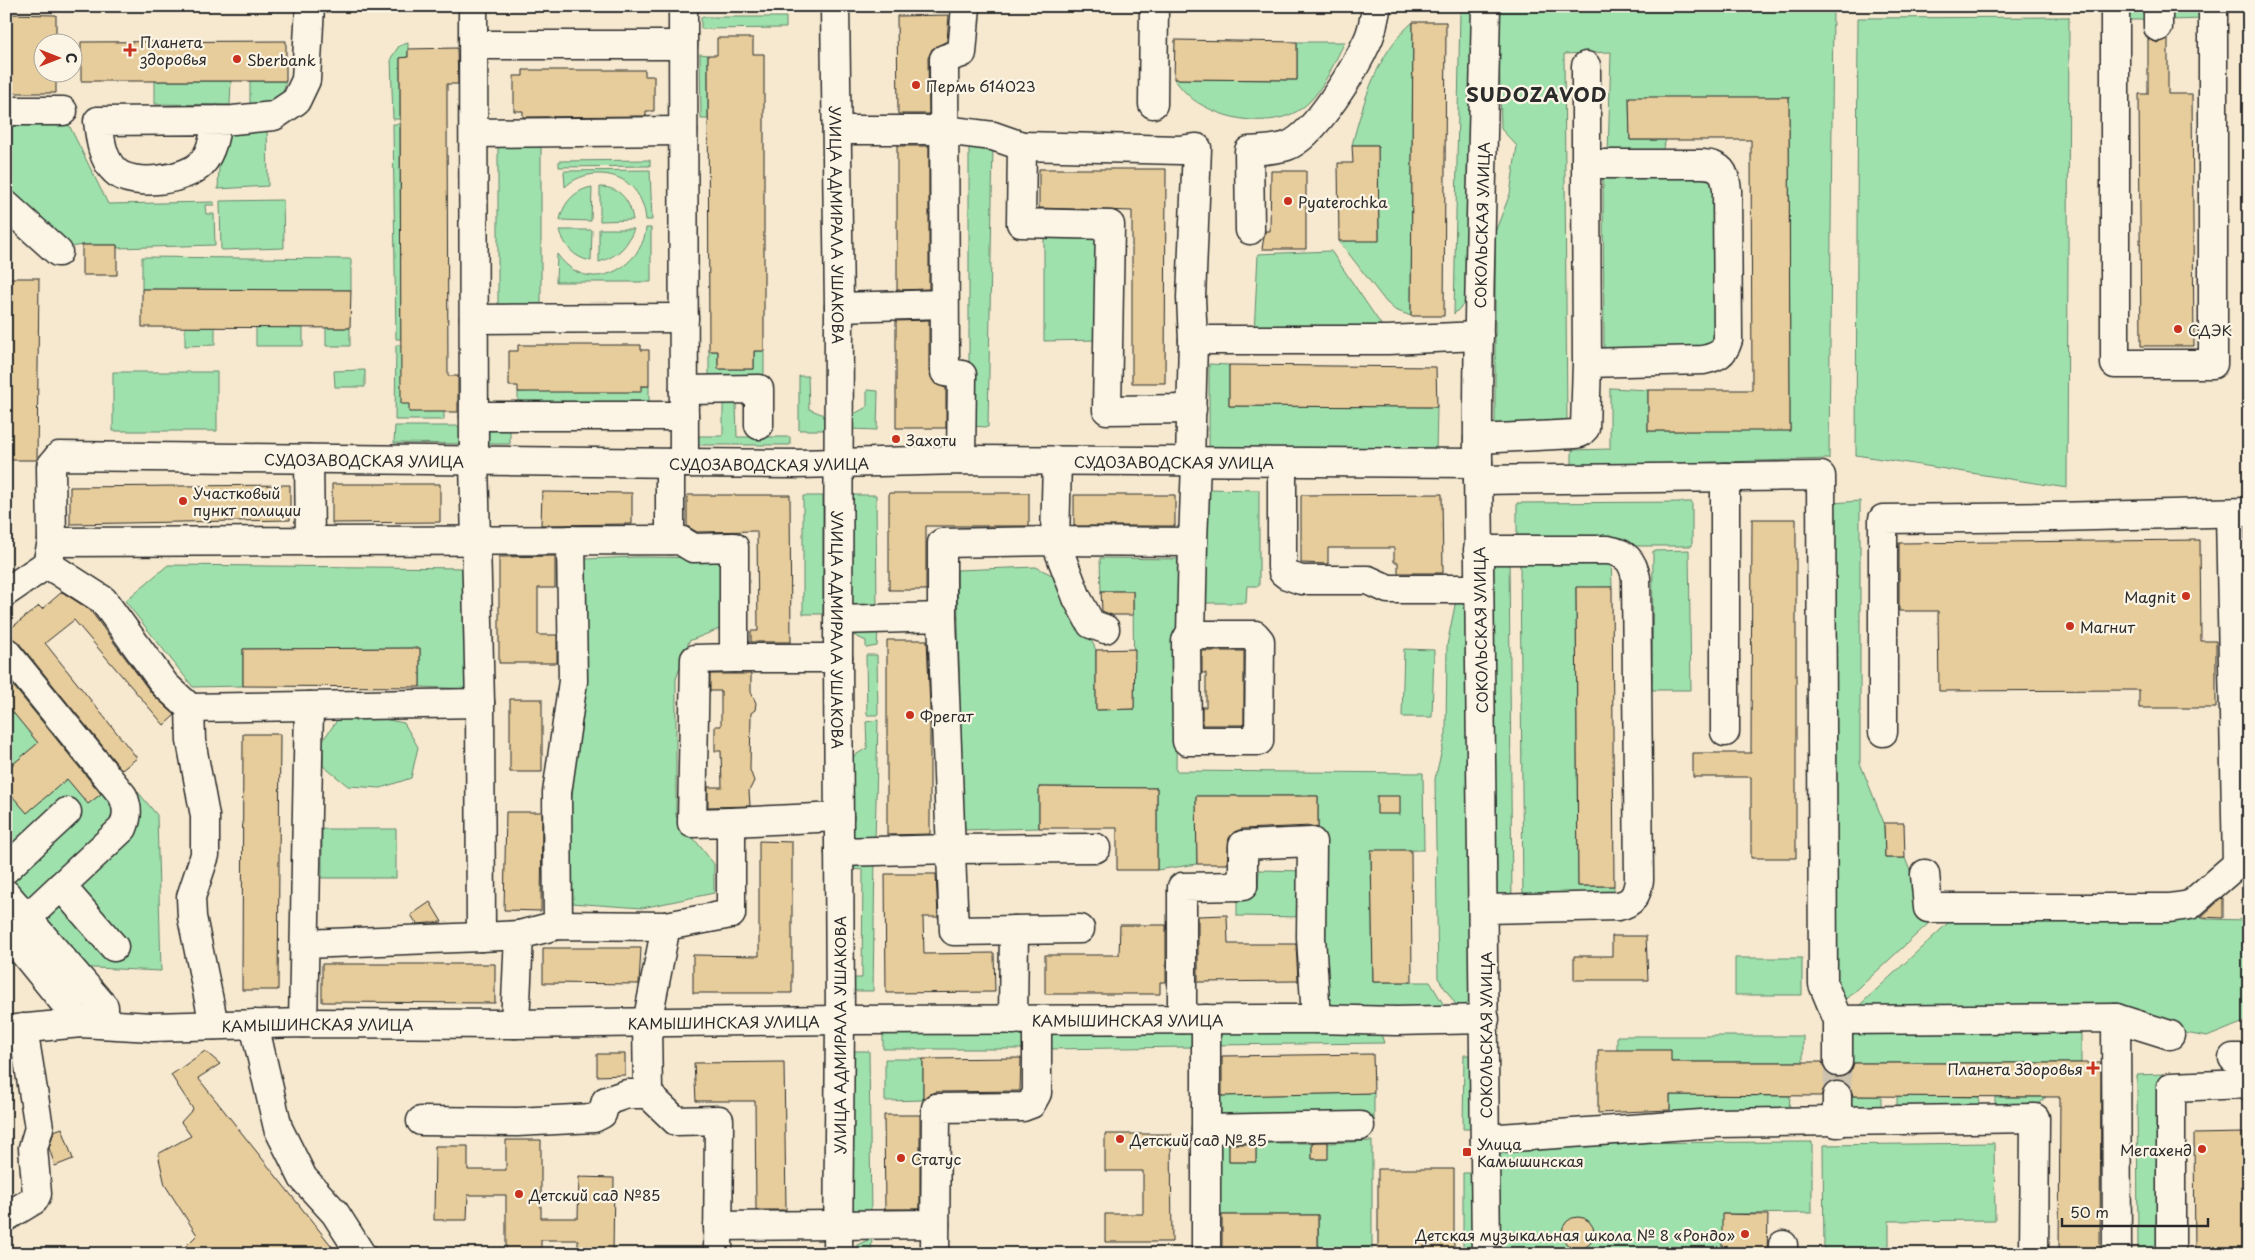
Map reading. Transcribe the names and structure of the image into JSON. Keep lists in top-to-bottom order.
{
  "streets": {
    "street": [
      "УЛИЦА АДМИРАЛА УШАКОВА",
      "СОКОЛЬСКАЯ УЛИЦА",
      "СУДОЗАВОДСКАЯ УЛИЦА",
      "КАМЫШИНСКАЯ УЛИЦА"
    ]
  },
  "crossings": [
    ["УЛИЦА АДМИРАЛА УШАКОВА", "СУДОЗАВОДСКАЯ УЛИЦА"],
    ["УЛИЦА АДМИРАЛА УШАКОВА", "КАМЫШИНСКАЯ УЛИЦА"],
    ["СОКОЛЬСКАЯ УЛИЦА", "СУДОЗАВОДСКАЯ УЛИЦА"],
    ["СОКОЛЬСКАЯ УЛИЦА", "КАМЫШИНСКАЯ УЛИЦА"]
  ],
  "districts": ["SUDOZAVOD"],
  "places": {
    "health": ["Планета здоровья", "Планета Здоровья"],
    "other": [
      "Sberbank",
      "Пермь 614023",
      "Pyaterochka",
      "СДЭК",
      "Захоти",
      "Участковый пункт полиции",
      "Magnit",
      "Магнит",
      "Фрегат",
      "Детский сад № 85",
      "Мегахенд",
      "Статус",
      "Детский сад №85",
      "Детская музыкальная школа № 8 «Рондо»"
    ],
    "transit": ["Улица Камышинская"]
  },
  "scale_bar": "50 m",
  "north": "right"
}
